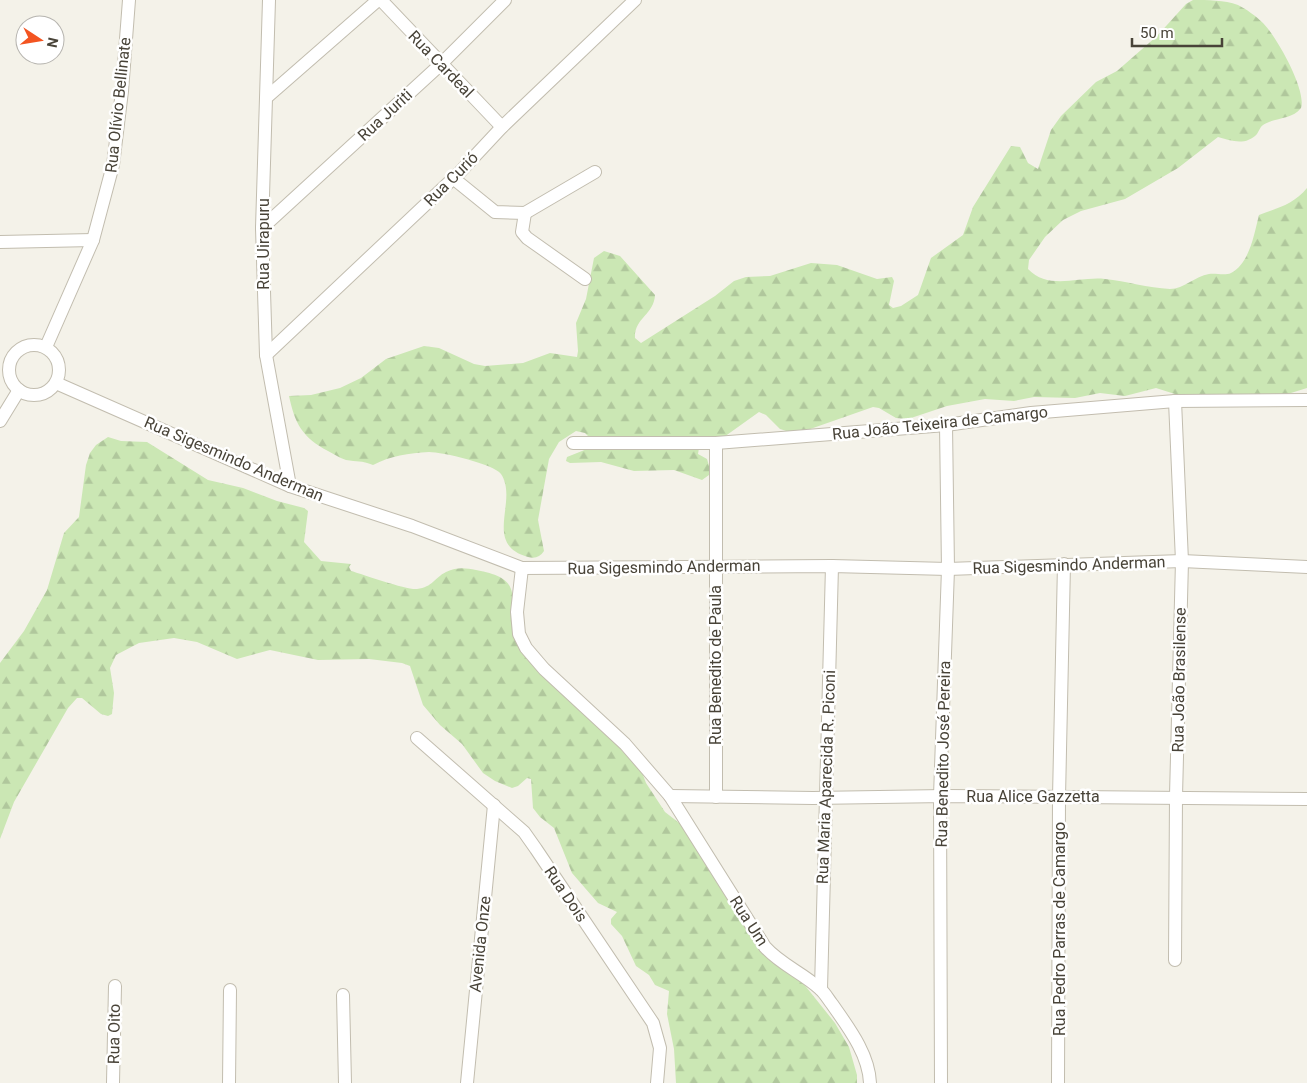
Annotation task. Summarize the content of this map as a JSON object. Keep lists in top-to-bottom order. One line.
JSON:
{"streets":{"street":["Rua Cardeal","Rua Olívio Bellinate","Rua Juriti","Rua Curió","Rua Uirapuru","Rua João Teixeira de Camargo","Rua Sigesmindo Anderman","Rua Benedito de Paula","Rua João Brasilense","Rua Benedito José Pereira","Rua Maria Aparecida R. Piconi","Rua Alice Gazzetta","Rua Dois","Rua Um","Rua Pedro Parras de Camargo","Avenida Onze","Rua Oito"]},"crossings":[["Rua Cardeal","Rua Juriti"],["Rua Cardeal","Rua Curió"],["Rua Olívio Bellinate","Rua Sigesmindo Anderman"],["Rua Juriti","Rua Uirapuru"],["Rua Curió","Rua Uirapuru"],["Rua Uirapuru","Rua Sigesmindo Anderman"],["Rua João Teixeira de Camargo","Rua Benedito de Paula"],["Rua João Teixeira de Camargo","Rua João Brasilense"],["Rua João Teixeira de Camargo","Rua Benedito José Pereira"],["Rua Sigesmindo Anderman","Rua Benedito de Paula"],["Rua Sigesmindo Anderman","Rua João Brasilense"],["Rua Sigesmindo Anderman","Rua Benedito José Pereira"],["Rua Sigesmindo Anderman","Rua Maria Aparecida R. Piconi"],["Rua Sigesmindo Anderman","Rua Um"],["Rua Sigesmindo Anderman","Rua Pedro Parras de Camargo"],["Rua Benedito de Paula","Rua Alice Gazzetta"],["Rua João Brasilense","Rua Alice Gazzetta"],["Rua Benedito José Pereira","Rua Alice Gazzetta"],["Rua Maria Aparecida R. Piconi","Rua Alice Gazzetta"],["Rua Maria Aparecida R. Piconi","Rua Um"],["Rua Alice Gazzetta","Rua Um"],["Rua Alice Gazzetta","Rua Pedro Parras de Camargo"],["Rua Dois","Avenida Onze"]],"scale_bar":"50 m","north":"right"}
